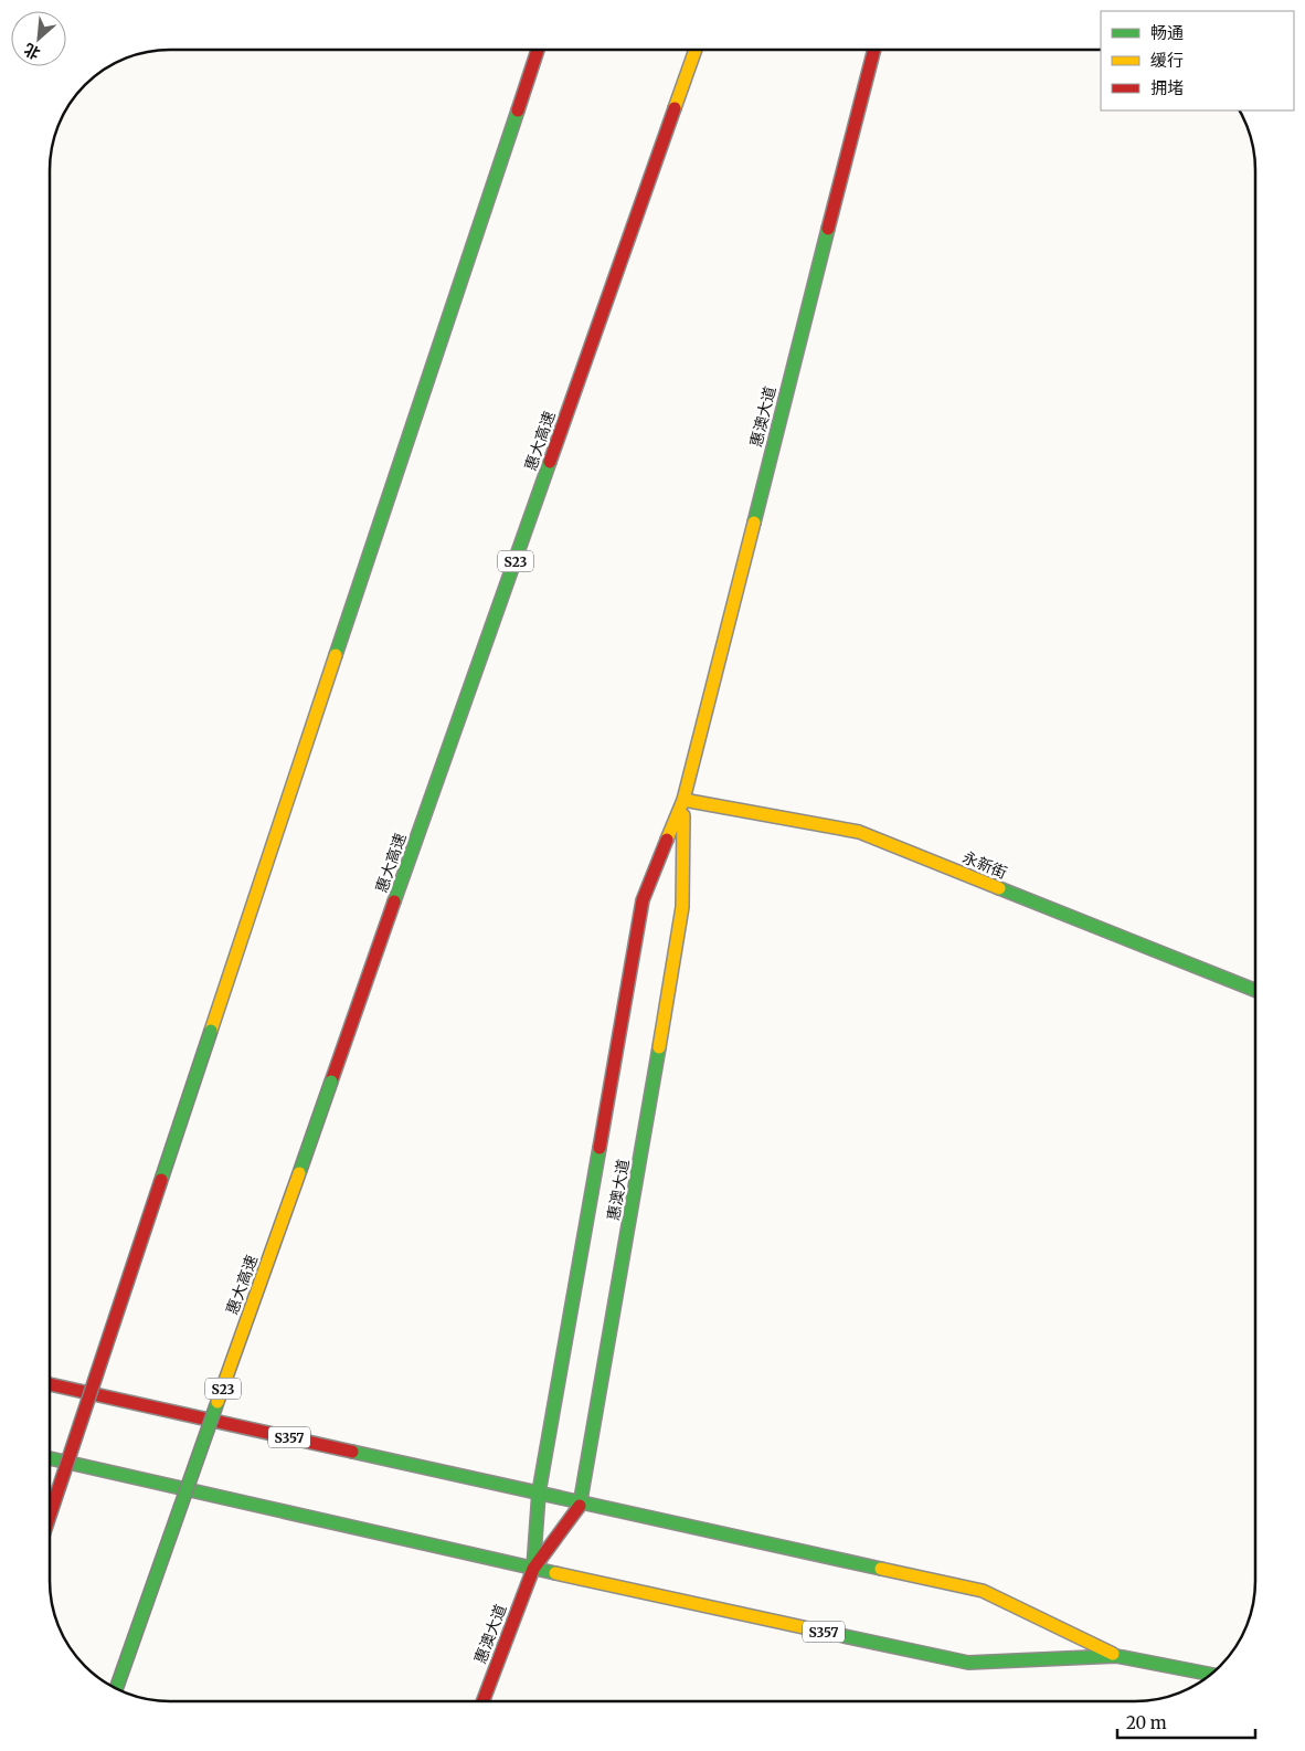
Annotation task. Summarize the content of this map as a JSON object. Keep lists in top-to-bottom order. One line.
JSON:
{"streets":{"main road":["惠澳大道","惠大高速","S23","永新街","S357"]},"crossings":[["惠澳大道","永新街"],["惠澳大道","S357"]],"legend":["畅通","缓行","拥堵"],"scale_bar":"20 m","north":"bottom left"}
